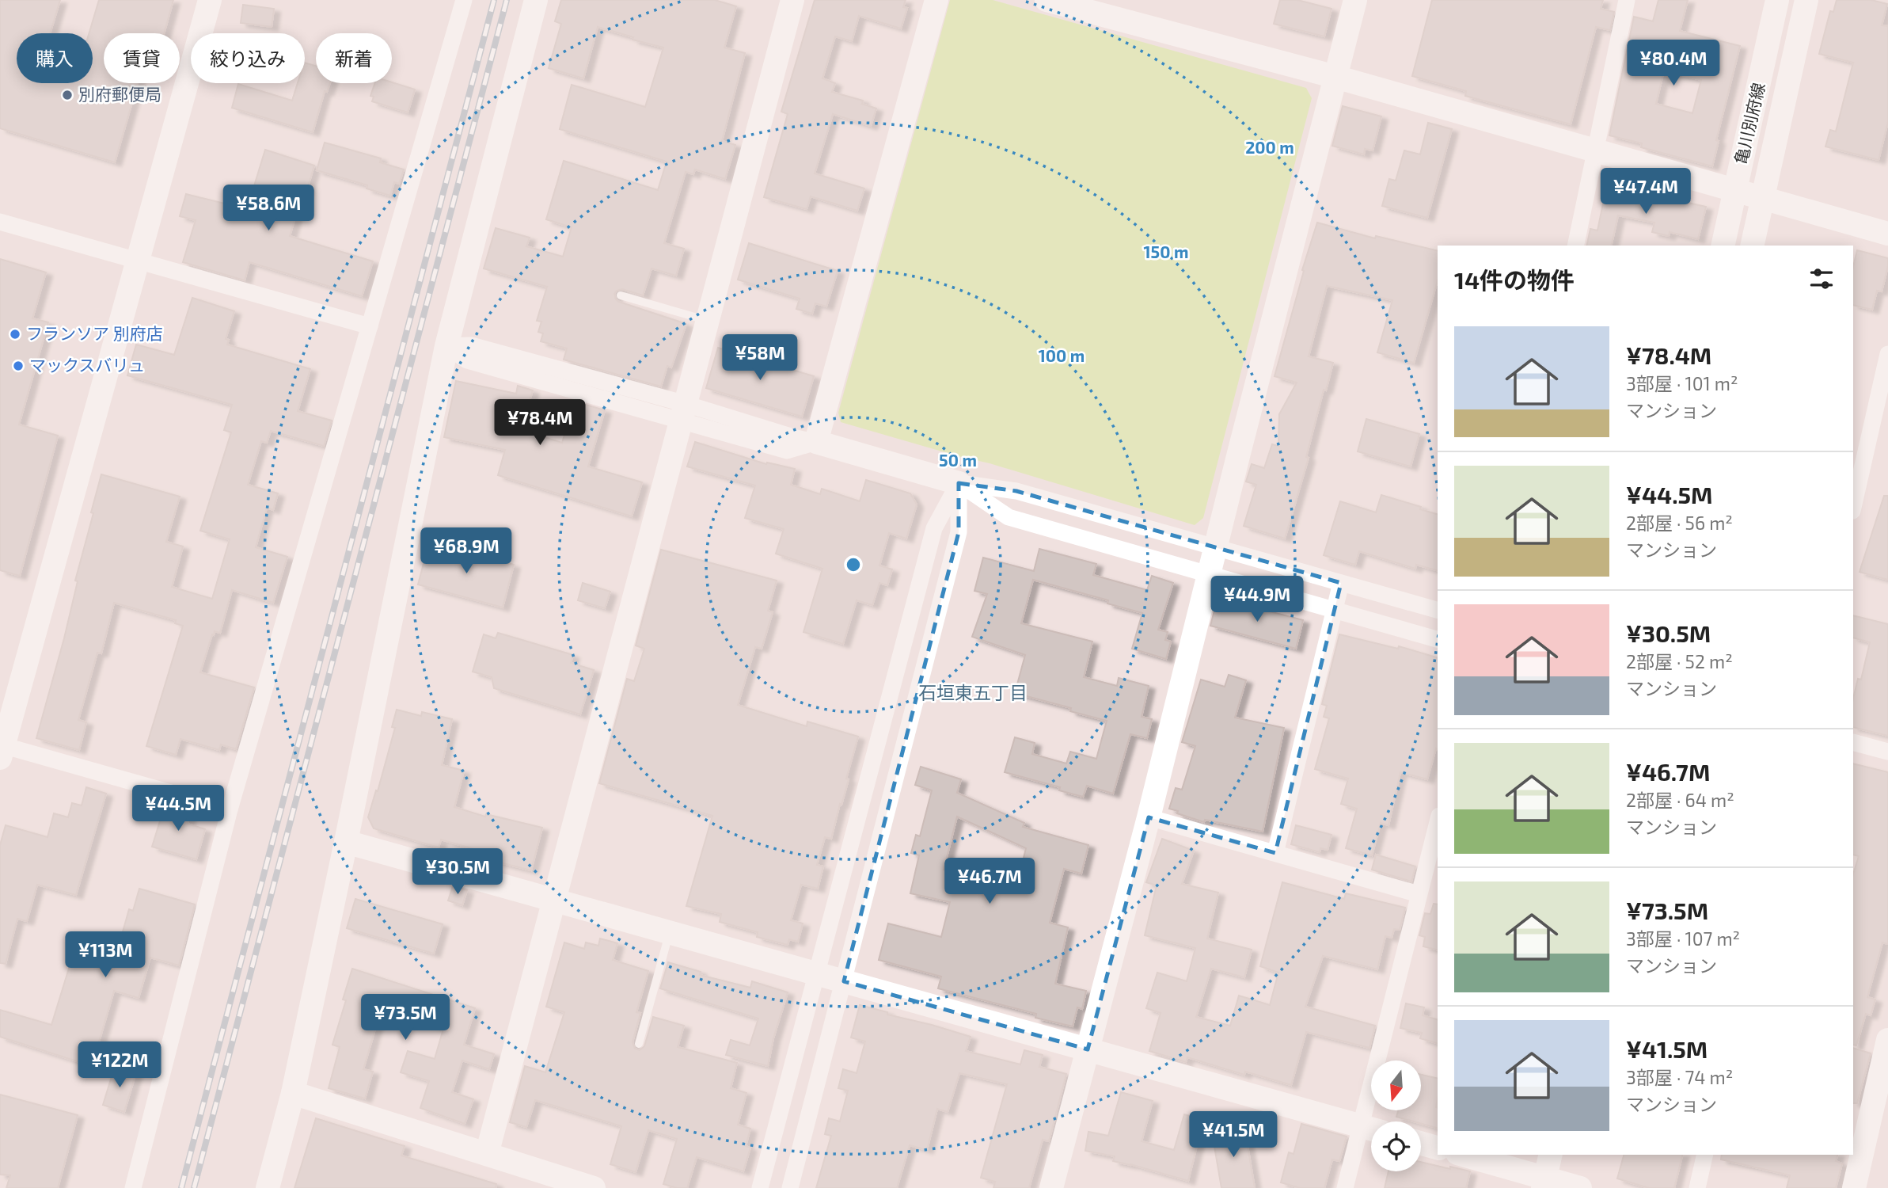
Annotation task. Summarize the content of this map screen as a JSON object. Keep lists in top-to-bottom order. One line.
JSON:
{"streets":{"street":["亀川別府線"]},"districts":["石垣東五丁目"],"places":["別府郵便局","フランソア 別府店","マックスバリュ"],"north":"bottom","page":{"chip":["購入","賃貸","絞り込み","新着"],"price":["¥80.4M","¥47.4M","¥58.6M","¥58M","¥78.4M","¥68.9M","¥44.9M","¥44.5M","¥30.5M","¥46.7M","¥113M","¥73.5M","¥122M","¥41.5M"],"heading":"14件の物件","list":[{"name":"¥78.4M","note":"3部屋 · 101 m² · マンション"},{"name":"¥44.5M","note":"2部屋 · 56 m² · マンション"},{"name":"¥30.5M","note":"2部屋 · 52 m² · マンション"},{"name":"¥46.7M","note":"2部屋 · 64 m² · マンション"},{"name":"¥73.5M","note":"3部屋 · 107 m² · マンション"},{"name":"¥41.5M","note":"3部屋 · 74 m² · マンション"}]},"rings":["200 m","150 m","100 m","50 m"]}
